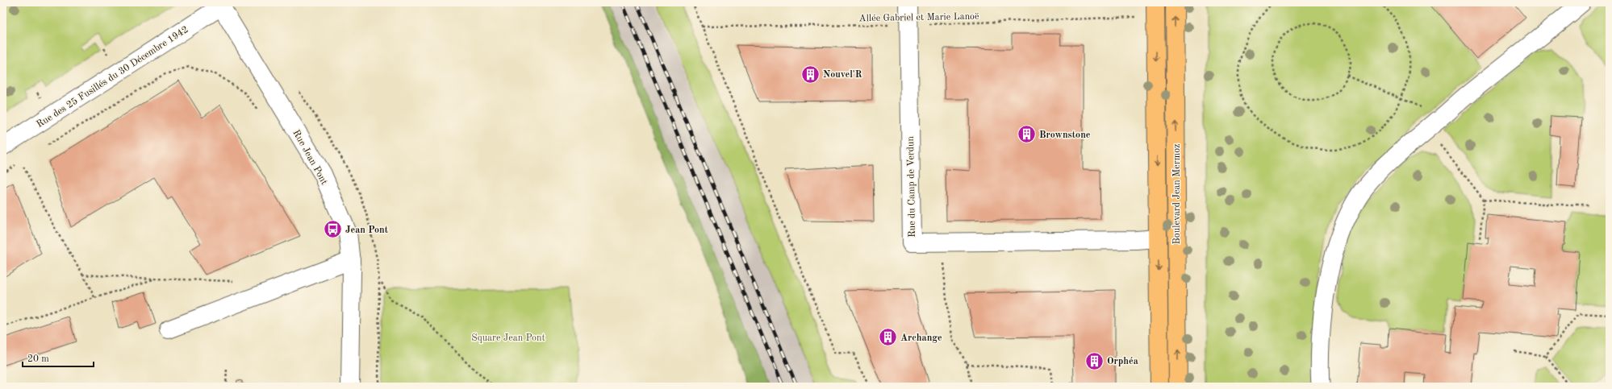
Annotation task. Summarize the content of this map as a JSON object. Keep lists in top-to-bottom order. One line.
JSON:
{"streets":{"main road":["Boulevard Jean Mermoz"],"street":["Rue des 25 Fusillés du 30 Décembre 1942","Rue Jean Pont","Rue du Camp de Verdun"],"path":["Allée Gabriel et Marie Lanoë"]},"crossings":[["Allée Gabriel et Marie Lanoë","Rue du Camp de Verdun"],["Rue des 25 Fusillés du 30 Décembre 1942","Rue Jean Pont"],["Rue du Camp de Verdun","Boulevard Jean Mermoz"]],"parks":["Square Jean Pont"],"places":{"building":["Nouvel'R","Brownstone","Archange","Orphéa"],"bus stop":["Jean Pont"]},"scale_bar":"20 m"}
